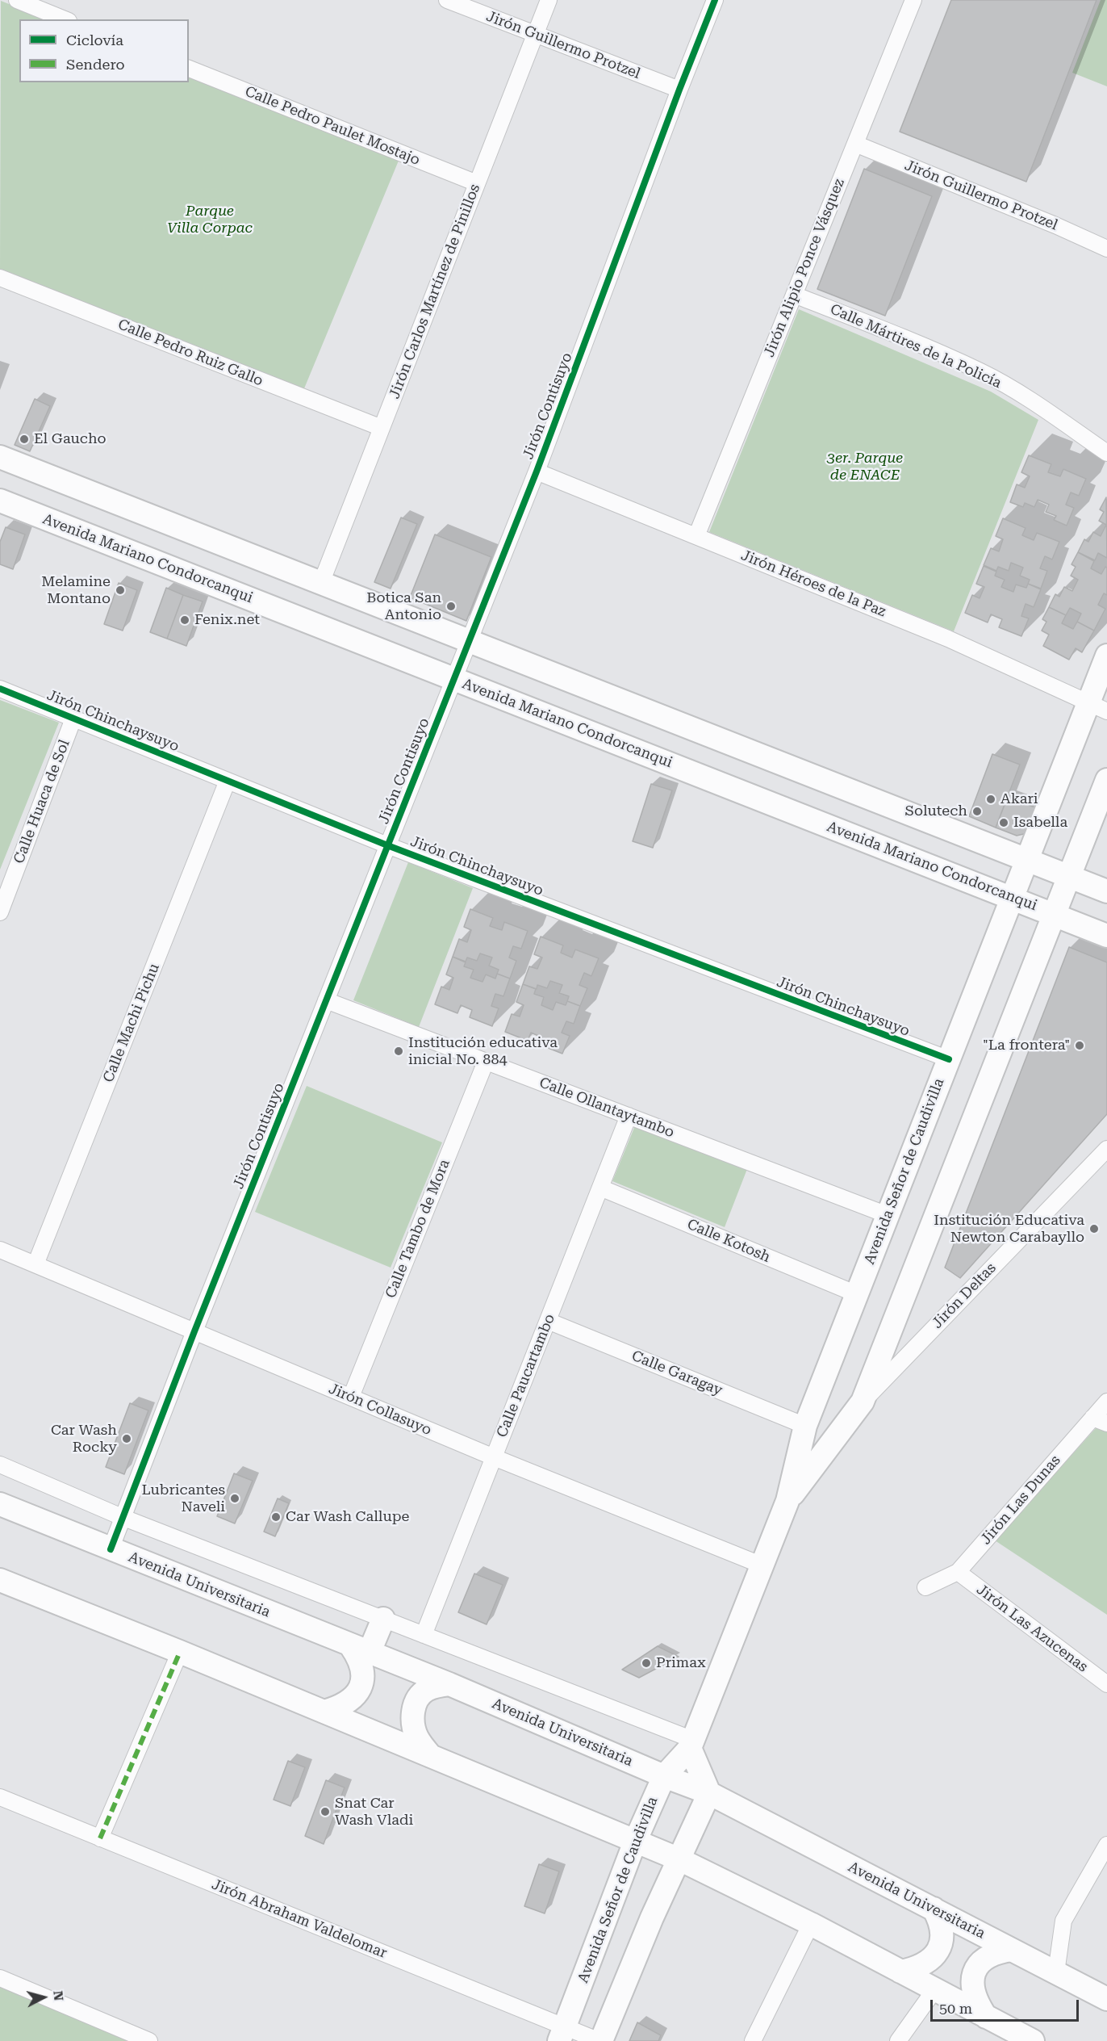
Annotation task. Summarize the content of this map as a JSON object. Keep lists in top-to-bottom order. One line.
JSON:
{"streets":{"main road":["Avenida Mariano Condorcanqui","Avenida Señor de Caudivilla","Avenida Universitaria"],"street":["Jirón Guillermo Protzel","Calle Pedro Paulet Mostajo","Jirón Alipio Ponce Vásquez","Jirón Carlos Martínez de Pinillos","Calle Mártires de la Policía","Calle Pedro Ruiz Gallo","Jirón Contisuyo","Jirón Héroes de la Paz","Jirón Chinchaysuyo","Calle Huaca de Sol","Calle Machi Pichu","Calle Ollantaytambo","Calle Tambo de Mora","Calle Kotosh","Jirón Deltas","Calle Garagay","Calle Paucartambo","Jirón Collasuyo","Jirón Las Dunas","Jirón Las Azucenas","Jirón Abraham Valdelomar"]},"crossings":[["Jirón Guillermo Protzel","Jirón Alipio Ponce Vásquez"],["Jirón Guillermo Protzel","Jirón Carlos Martínez de Pinillos"],["Jirón Guillermo Protzel","Jirón Contisuyo"],["Calle Pedro Paulet Mostajo","Jirón Carlos Martínez de Pinillos"],["Jirón Alipio Ponce Vásquez","Calle Mártires de la Policía"],["Jirón Alipio Ponce Vásquez","Jirón Héroes de la Paz"],["Jirón Carlos Martínez de Pinillos","Calle Pedro Ruiz Gallo"],["Jirón Contisuyo","Avenida Mariano Condorcanqui"],["Jirón Contisuyo","Jirón Héroes de la Paz"],["Jirón Contisuyo","Jirón Chinchaysuyo"],["Jirón Contisuyo","Calle Ollantaytambo"],["Jirón Contisuyo","Jirón Collasuyo"],["Jirón Contisuyo","Avenida Universitaria"],["Avenida Mariano Condorcanqui","Avenida Señor de Caudivilla"],["Jirón Héroes de la Paz","Avenida Señor de Caudivilla"],["Jirón Chinchaysuyo","Calle Huaca de Sol"],["Jirón Chinchaysuyo","Calle Machi Pichu"],["Jirón Chinchaysuyo","Avenida Señor de Caudivilla"],["Calle Machi Pichu","Jirón Collasuyo"],["Calle Ollantaytambo","Avenida Señor de Caudivilla"],["Calle Ollantaytambo","Calle Tambo de Mora"],["Calle Ollantaytambo","Calle Paucartambo"],["Avenida Señor de Caudivilla","Calle Kotosh"],["Avenida Señor de Caudivilla","Jirón Deltas"],["Avenida Señor de Caudivilla","Calle Garagay"],["Avenida Señor de Caudivilla","Jirón Collasuyo"],["Avenida Señor de Caudivilla","Avenida Universitaria"],["Avenida Señor de Caudivilla","Jirón Abraham Valdelomar"],["Calle Tambo de Mora","Jirón Collasuyo"],["Calle Kotosh","Calle Paucartambo"],["Calle Garagay","Calle Paucartambo"],["Calle Paucartambo","Jirón Collasuyo"],["Jirón Las Dunas","Jirón Las Azucenas"]],"parks":["Parque Villa Corpac","3er. Parque de ENACE"],"places":["El Gaucho","Melamine Montano","Botica San Antonio","Fenix.net","Akari","Solutech","Isabella","\"La frontera\"","Institución educativa inicial No. 884","Institución Educativa Newton Carabayllo","Car Wash Rocky","Lubricantes Naveli","Car Wash Callupe","Primax","Snat Car Wash Vladi"],"legend":["Ciclovía","Sendero"],"scale_bar":"50 m","north":"right"}
